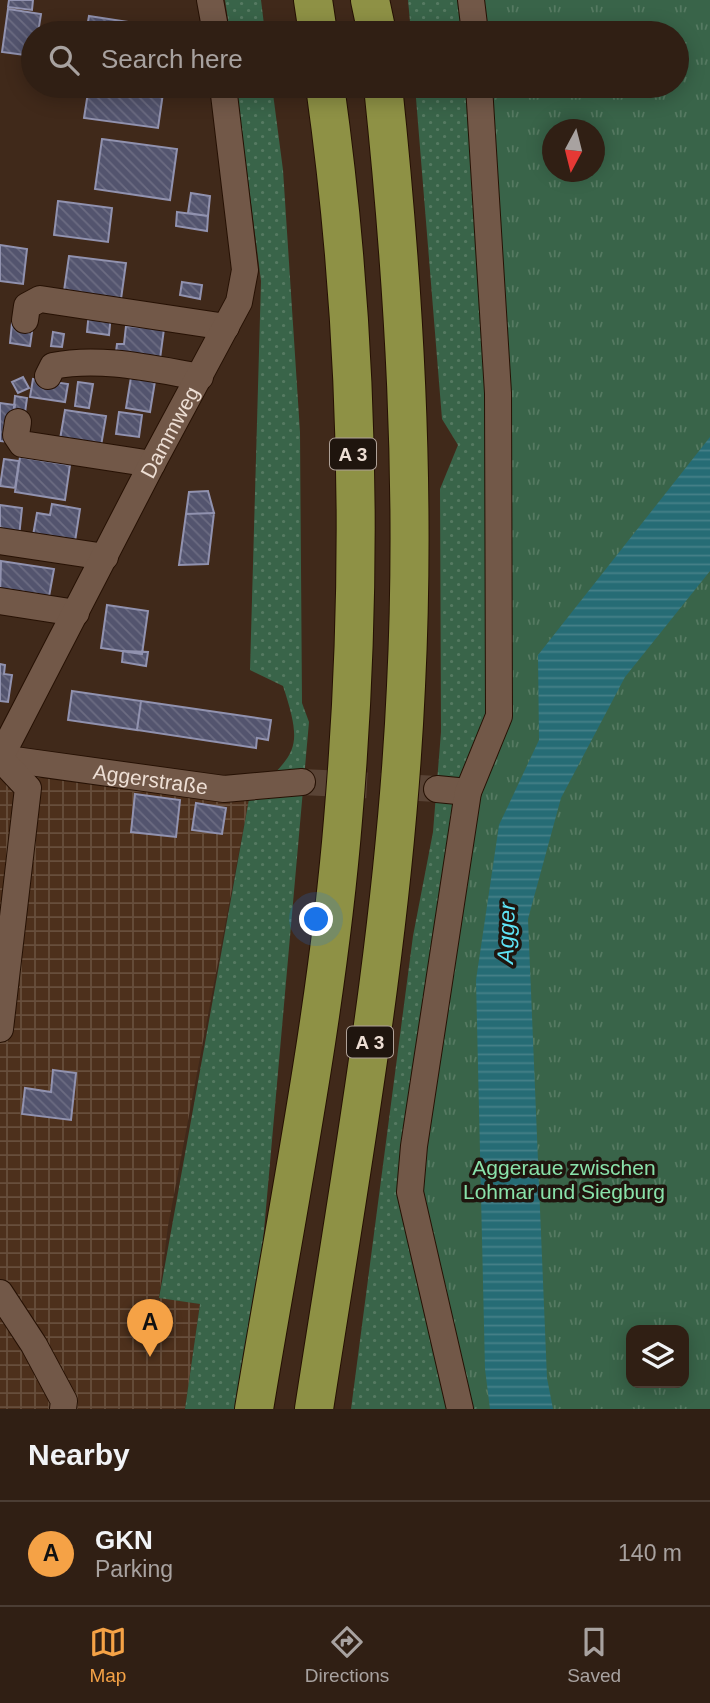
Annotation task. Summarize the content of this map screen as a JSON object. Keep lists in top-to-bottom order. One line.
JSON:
{"streets":{"highway":["A 3"],"street":["Dammweg","Aggerstraße"]},"crossings":[["Dammweg","Aggerstraße"]],"water":["Agger"],"parks":["Aggeraue zwischen Lohmar und Siegburg"],"north":"bottom","page":{"search":"Search here","pins":"A","heading":"Nearby","list":[{"mark":"A","name":"GKN","note":"Parking","value":"140 m"}],"nav":["Map","Directions","Saved"]}}
